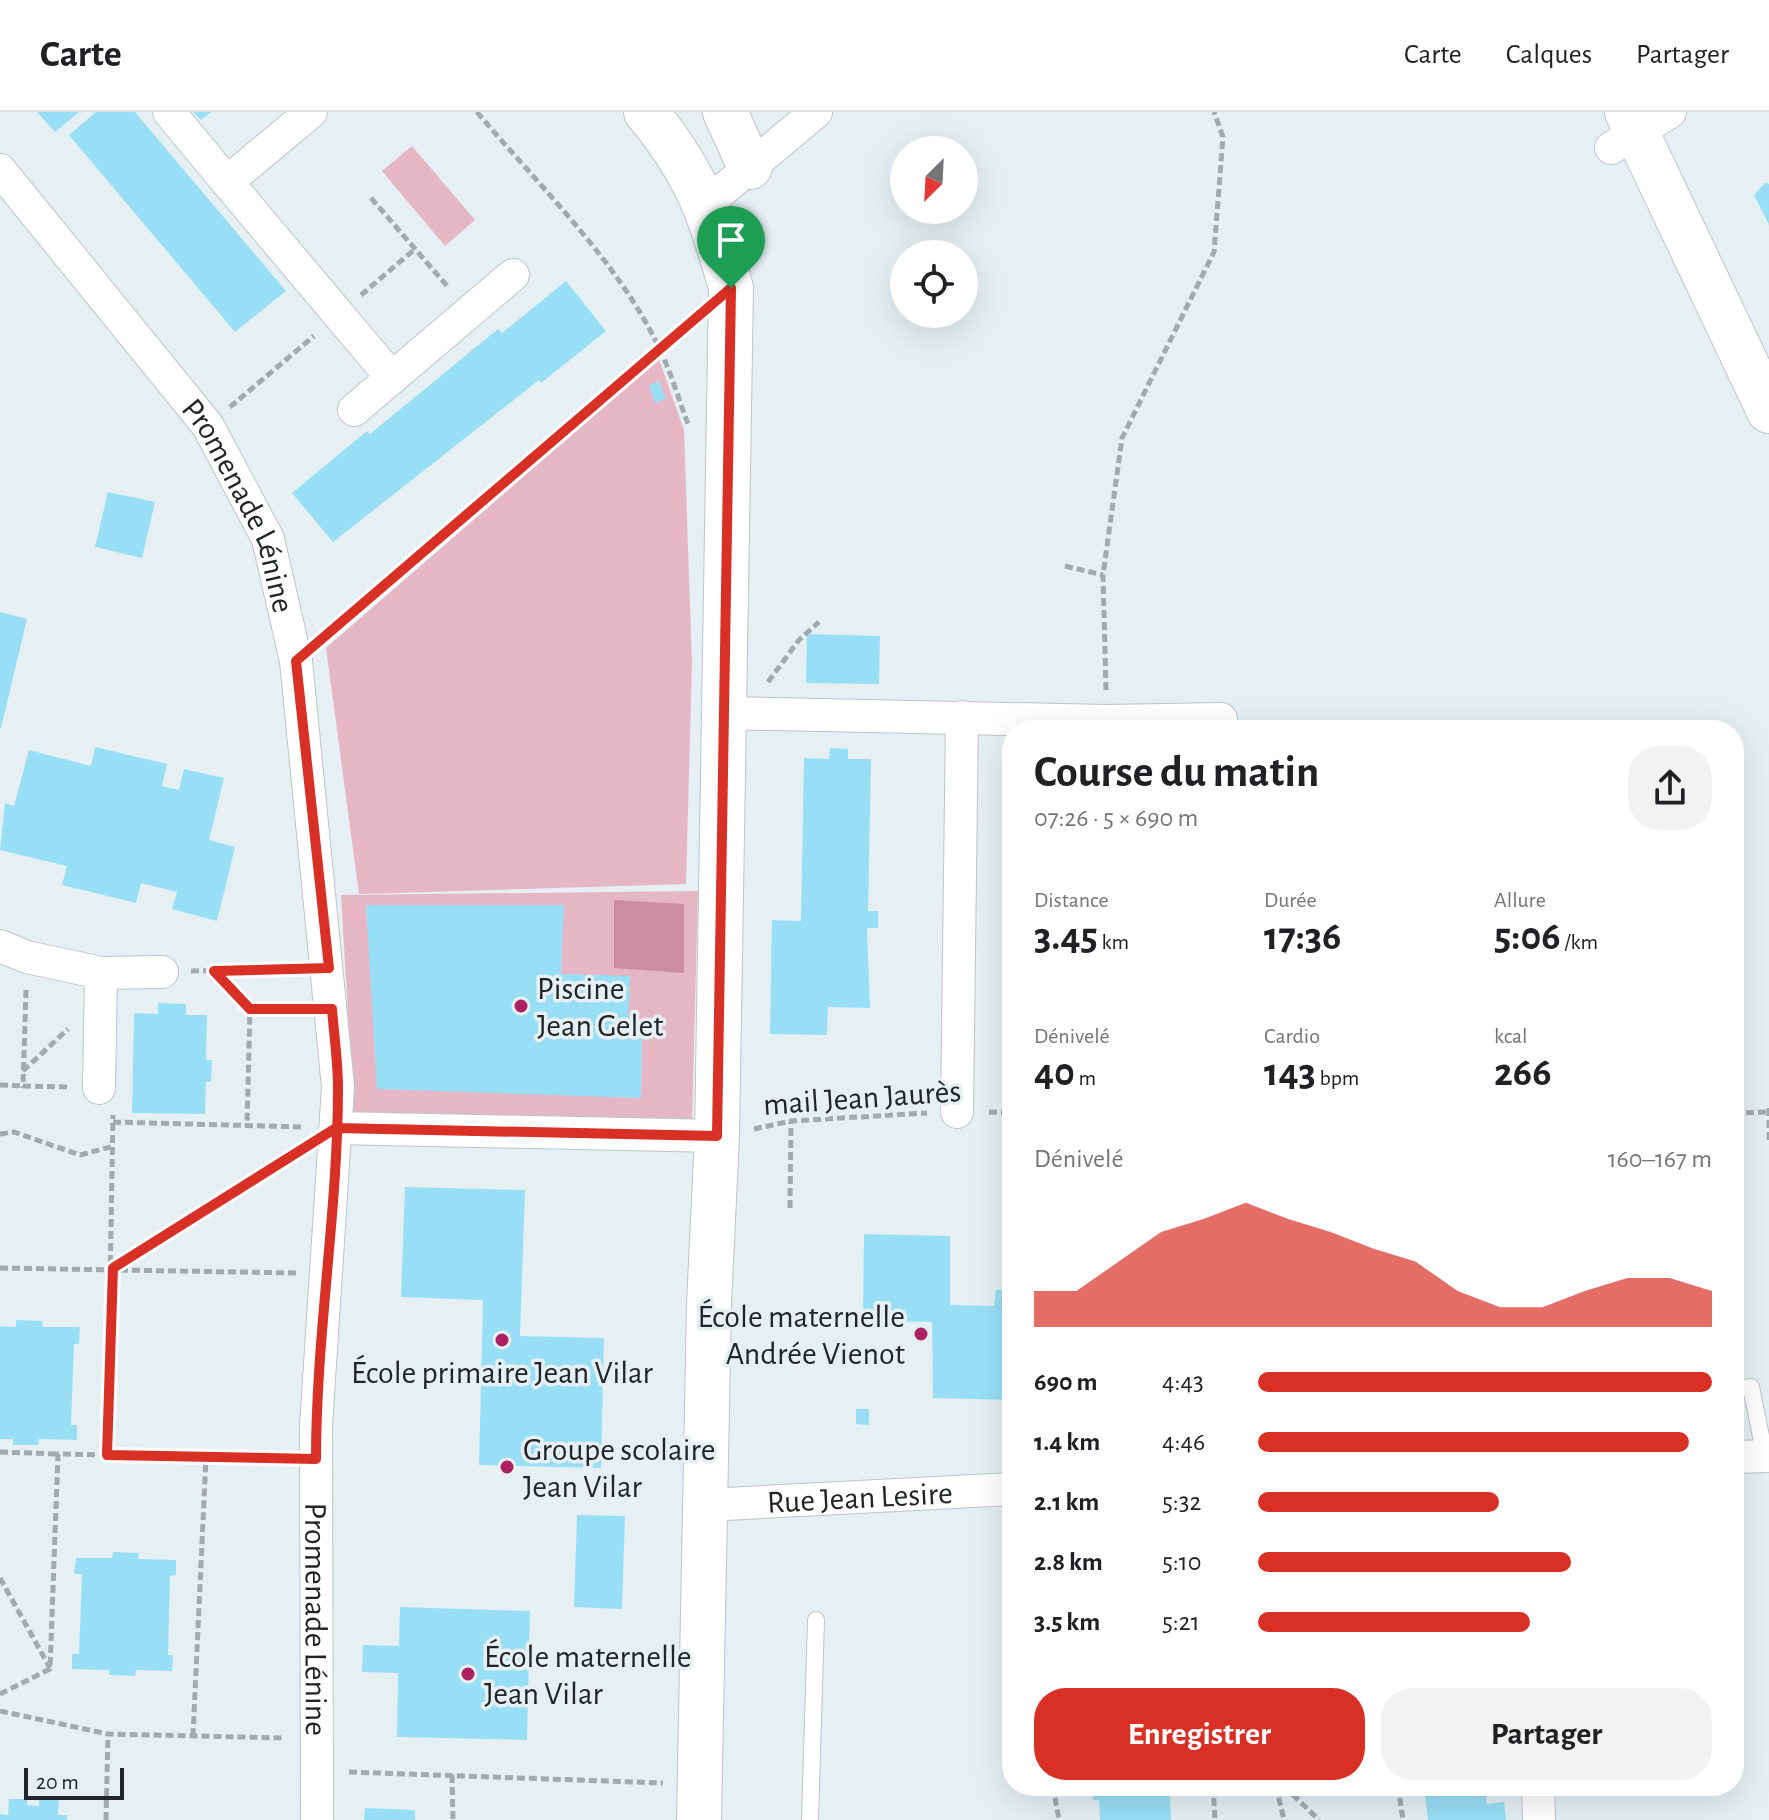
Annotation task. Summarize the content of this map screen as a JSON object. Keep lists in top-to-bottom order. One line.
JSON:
{"streets":{"street":["Promenade Lénine","Rue Jean Lesire"],"path":["mail Jean Jaurès"]},"places":["Piscine Jean Gelet","École maternelle Andrée Vienot","École primaire Jean Vilar","Groupe scolaire Jean Vilar","École maternelle Jean Vilar"],"scale_bar":"20 m","north":"bottom left","page":{"header":"Carte","nav":["Carte","Calques","Partager"],"heading":["Course du matin","07:26 · 5 × 690 m"],"stats":[["Distance","3.45 km"],["Durée","17:36"],["Allure","5:06 /km"],["Dénivelé","40 m"],["Cardio","143 bpm"],["kcal","266"]],"chart":["Dénivelé","160–167 m"],"list":[{"name":"690 m","note":"4:43"},{"name":"1.4 km","note":"4:46"},{"name":"2.1 km","note":"5:32"},{"name":"2.8 km","note":"5:10"},{"name":"3.5 km","note":"5:21"}],"buttons":["Enregistrer","Partager"],"scale":"20 m"}}
